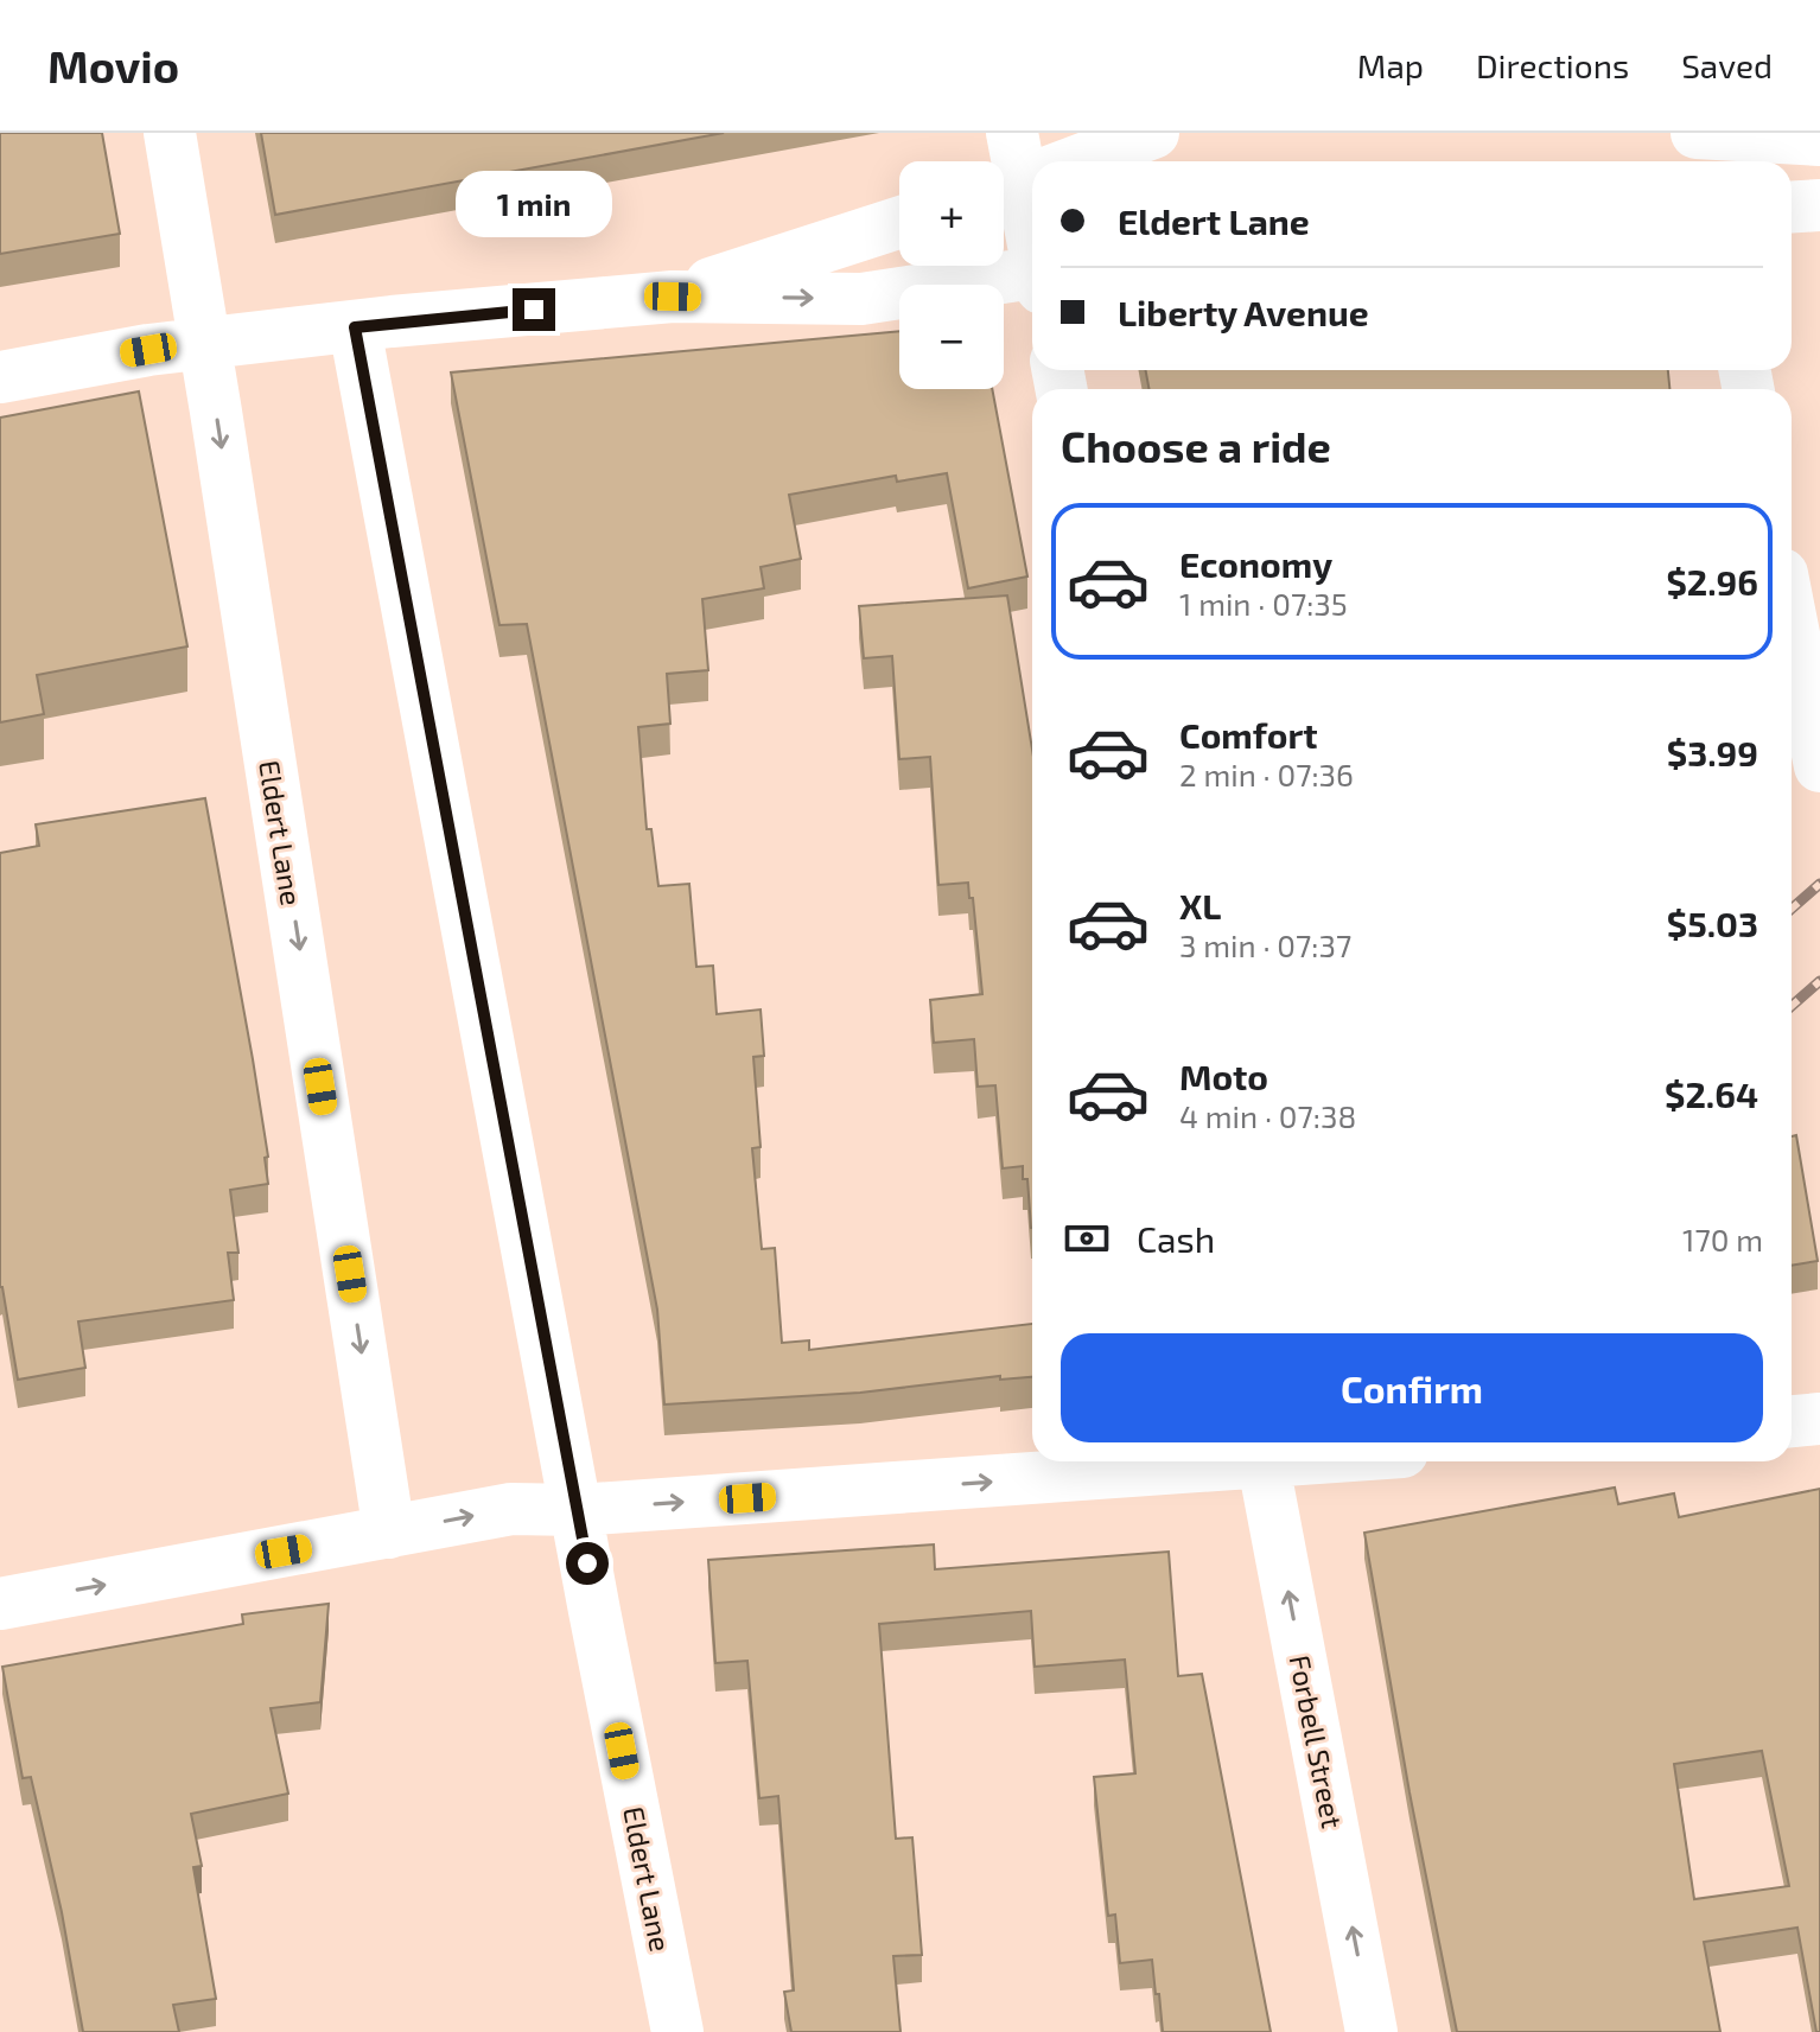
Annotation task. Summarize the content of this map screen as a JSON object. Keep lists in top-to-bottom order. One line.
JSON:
{"streets":{"street":["Eldert Lane","Forbell Street"]},"one_way":["Forbell Street"],"page":{"header":"Movio","nav":["Map","Directions","Saved"],"map_buttons":["+","−"],"banner":["Eldert Lane","Liberty Avenue"],"bubble":"1 min","heading":"Choose a ride","list":[{"name":"Economy","note":"1 min · 07:35","value":"$2.96"},{"name":"Comfort","note":"2 min · 07:36","value":"$3.99"},{"name":"XL","note":"3 min · 07:37","value":"$5.03"},{"name":"Moto","note":"4 min · 07:38","value":"$2.64"}],"pay":["Cash","170 m"],"buttons":"Confirm"}}
